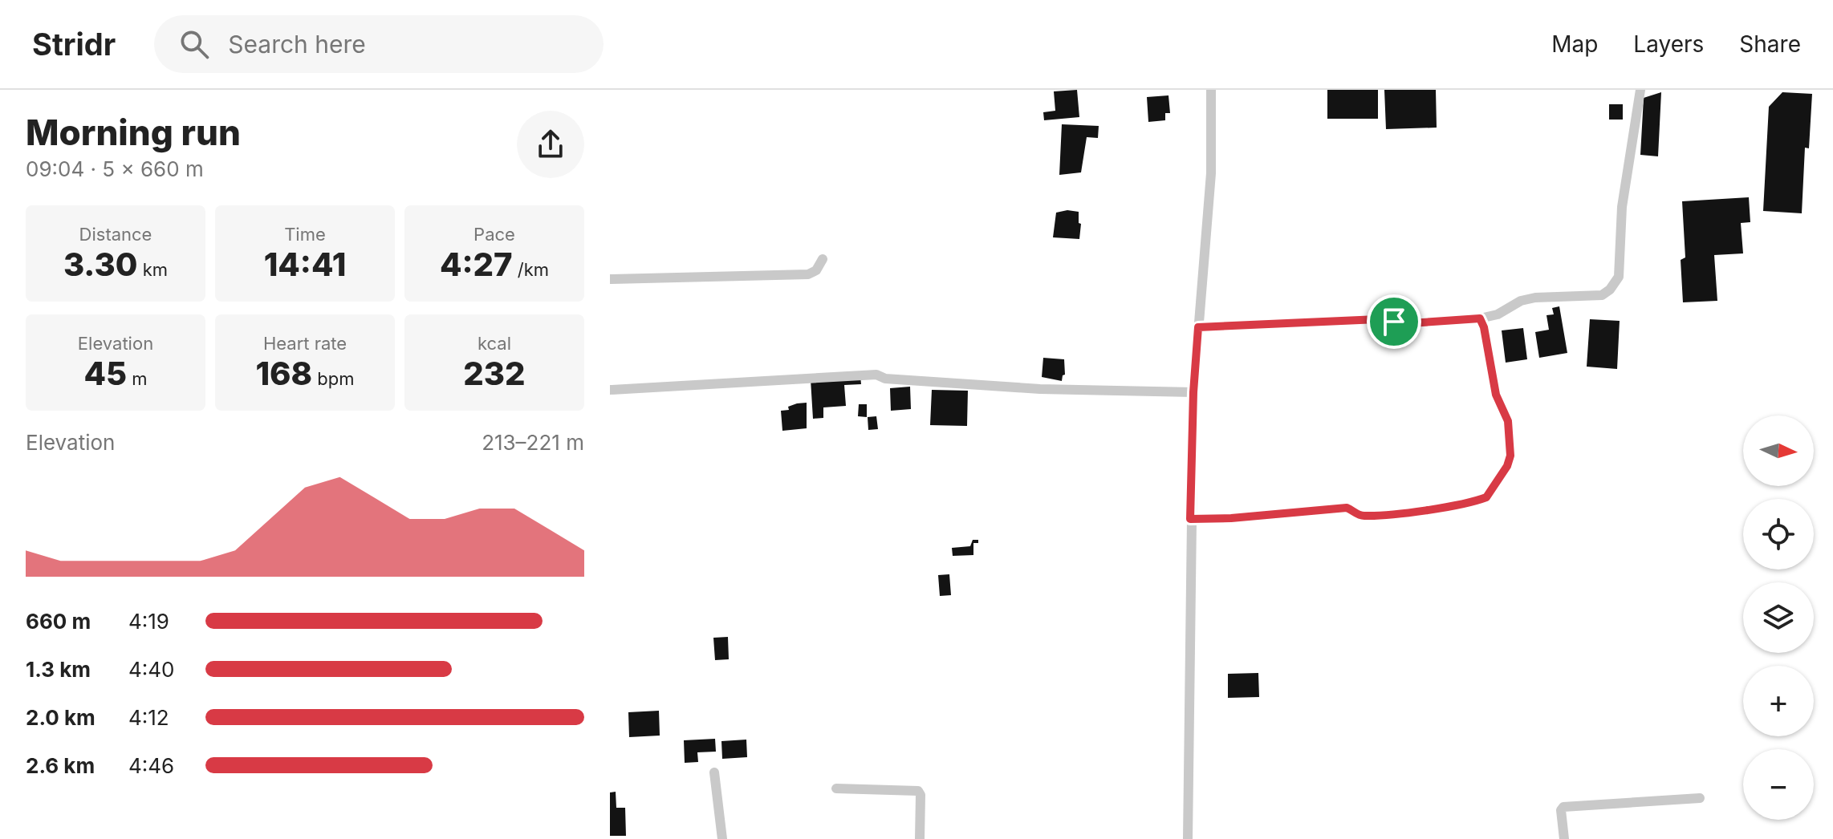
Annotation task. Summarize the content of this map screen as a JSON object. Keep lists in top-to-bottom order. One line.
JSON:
{"north":"right","page":{"header":"Stridr","search":"Search here","nav":["Map","Layers","Share"],"heading":["Morning run","09:04 · 5 × 660 m"],"stats":[["Distance","3.30 km"],["Time","14:41"],["Pace","4:27 /km"],["Elevation","45 m"],["Heart rate","168 bpm"],["kcal","232"]],"map_buttons":["+","−"],"chart":["Elevation","213–221 m"],"list":[{"name":"660 m","note":"4:19"},{"name":"1.3 km","note":"4:40"},{"name":"2.0 km","note":"4:12"},{"name":"2.6 km","note":"4:46"}]}}
